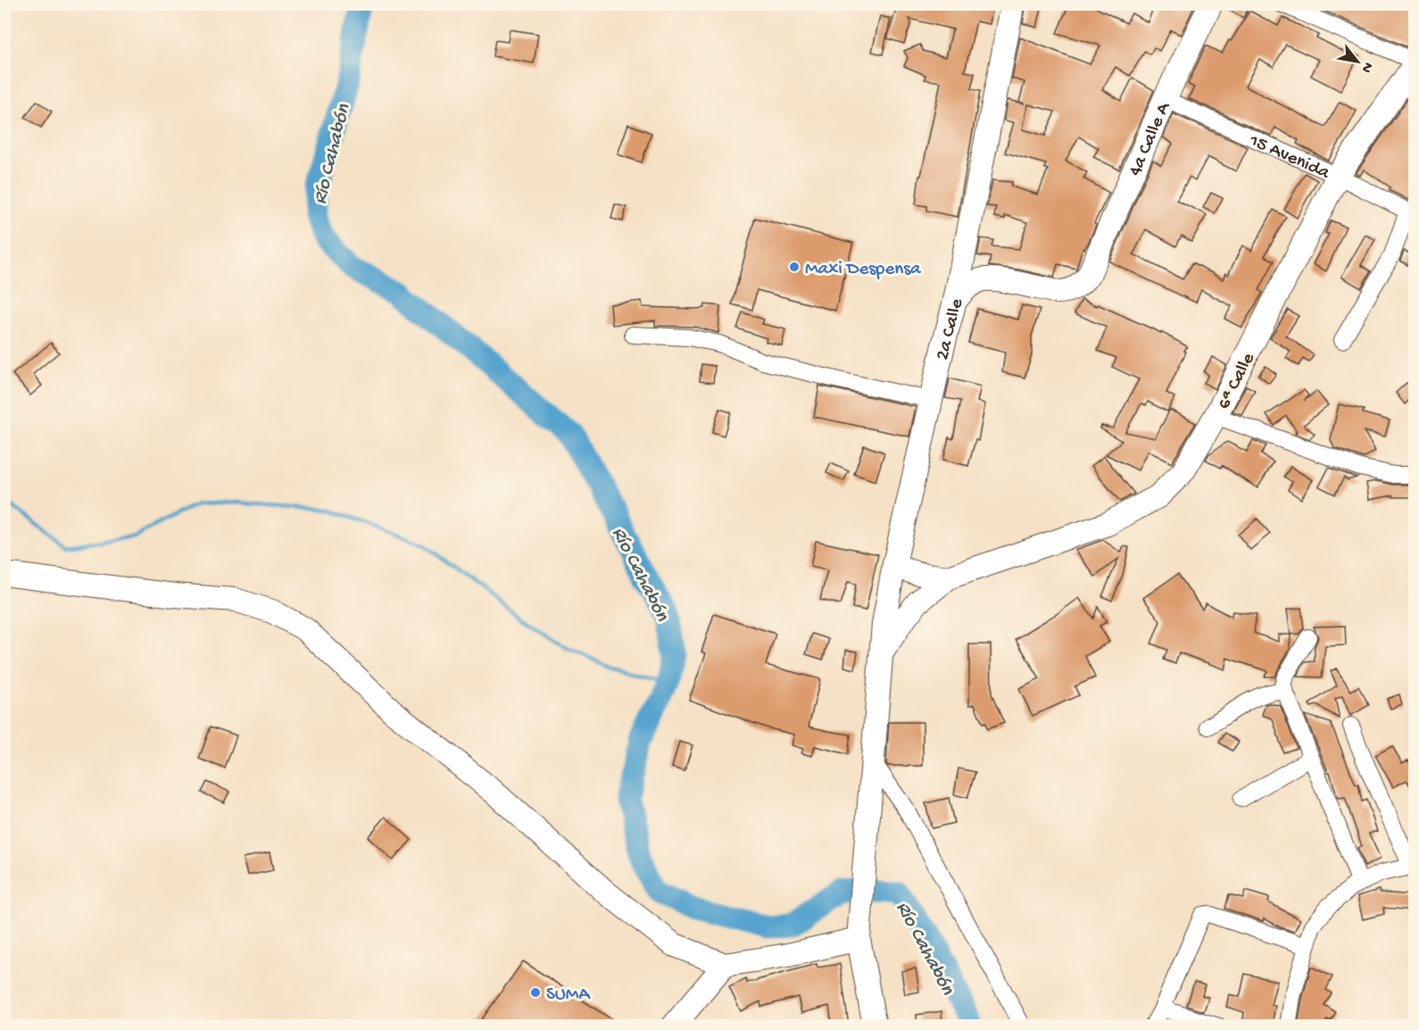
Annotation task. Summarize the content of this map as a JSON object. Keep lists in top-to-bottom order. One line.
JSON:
{"streets":{"main road":["4a Calle A","2a Calle","6ª Calle"],"street":["15 Avenida"]},"crossings":[["4a Calle A","15 Avenida"],["4a Calle A","2a Calle"],["15 Avenida","6ª Calle"],["2a Calle","6ª Calle"]],"water":["Río Cahabón"],"places":["Maxi Despensa","SUMA"],"north":"bottom right"}
